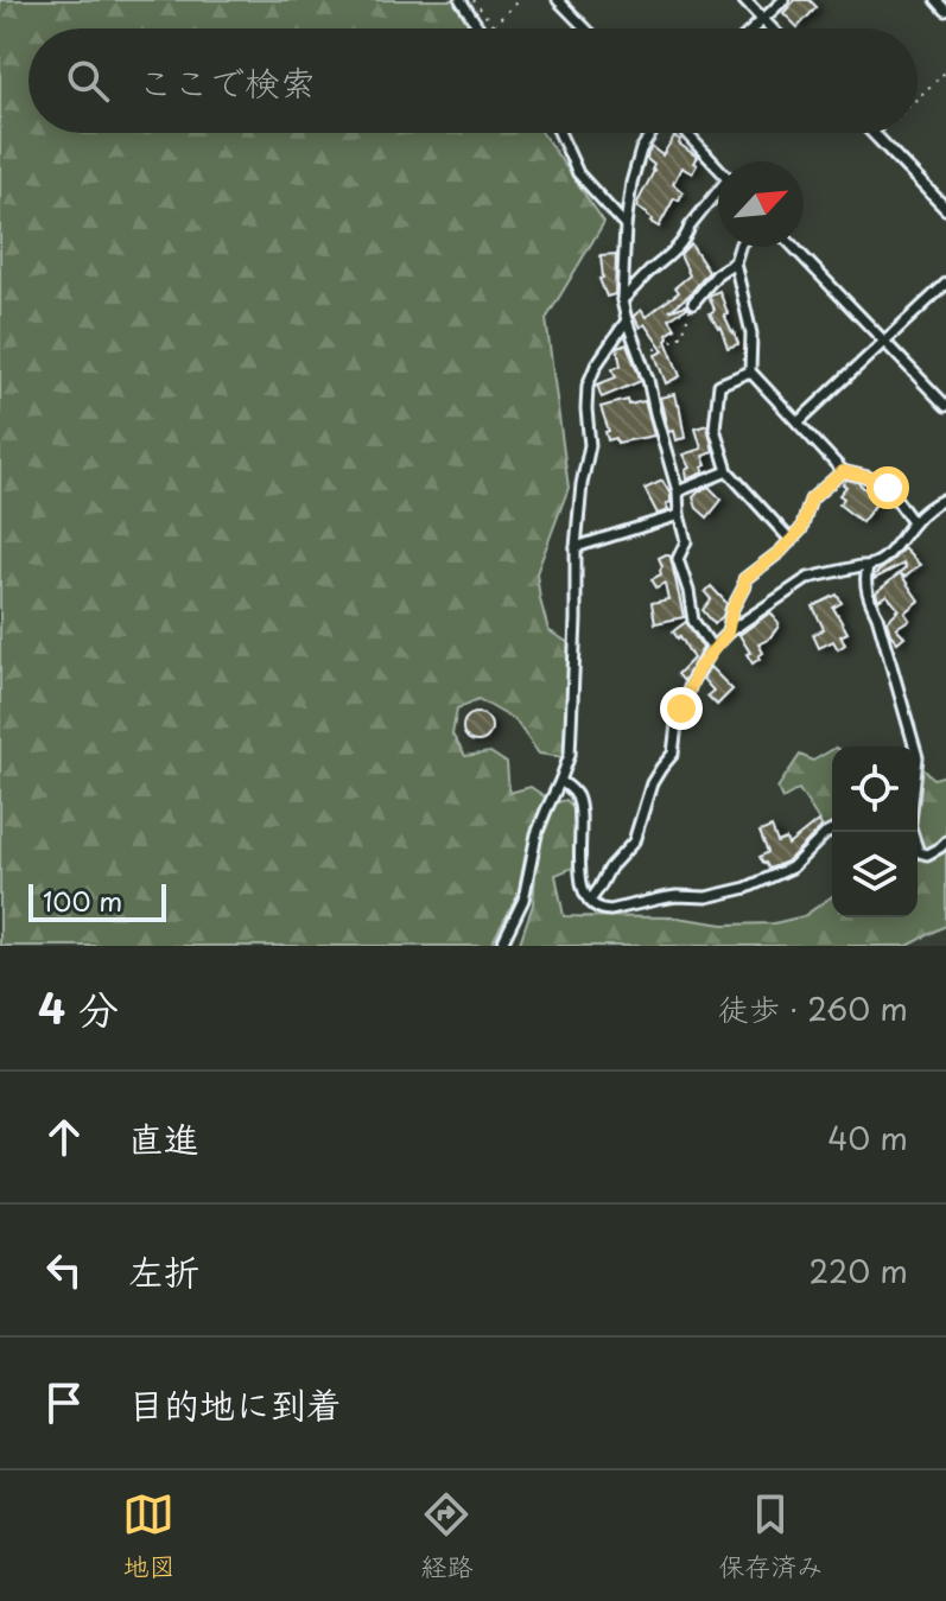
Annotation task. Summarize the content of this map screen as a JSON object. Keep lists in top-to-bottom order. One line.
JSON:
{"scale_bar":"100 m","north":"top right","page":{"search":"ここで検索","scale":"100 m","heading":["4 分","徒歩 · 260 m"],"list":[["直進","40 m"],["左折","220 m"],"目的地に到着"],"nav":["地図","経路","保存済み"]}}
